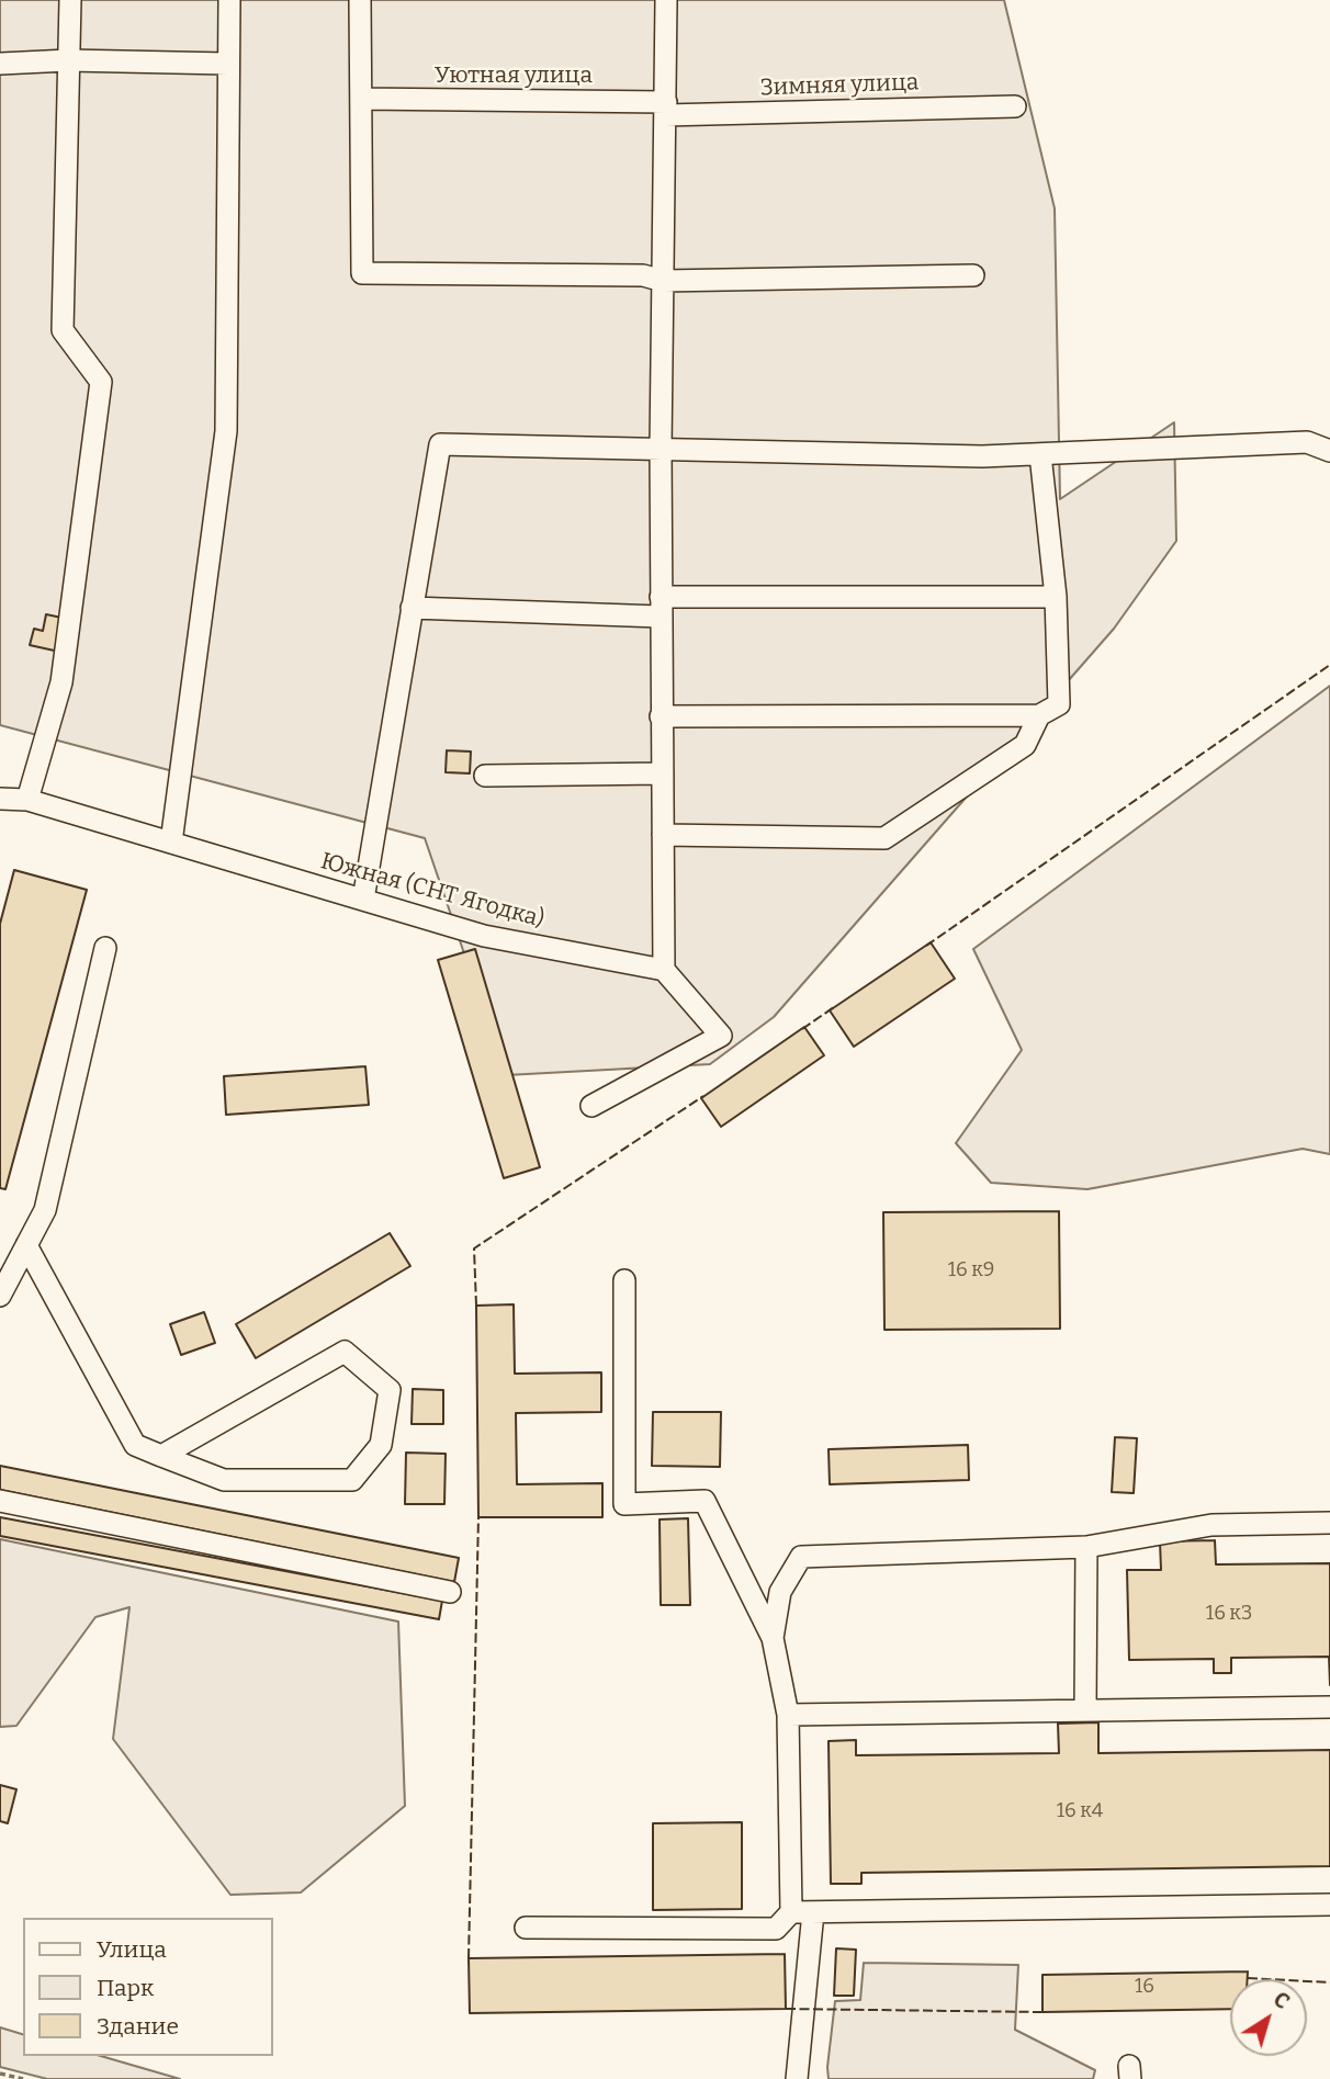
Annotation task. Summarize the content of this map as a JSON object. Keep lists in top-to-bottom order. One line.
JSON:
{"streets":{"street":["Уютная улица","Зимняя улица","Южная (СНТ Ягодка)"]},"crossings":[["Уютная улица","Зимняя улица"]],"house_numbers":["16 к9","16 к3","16 к4","16"],"legend":["Улица","Парк","Здание"],"north":"top right"}
